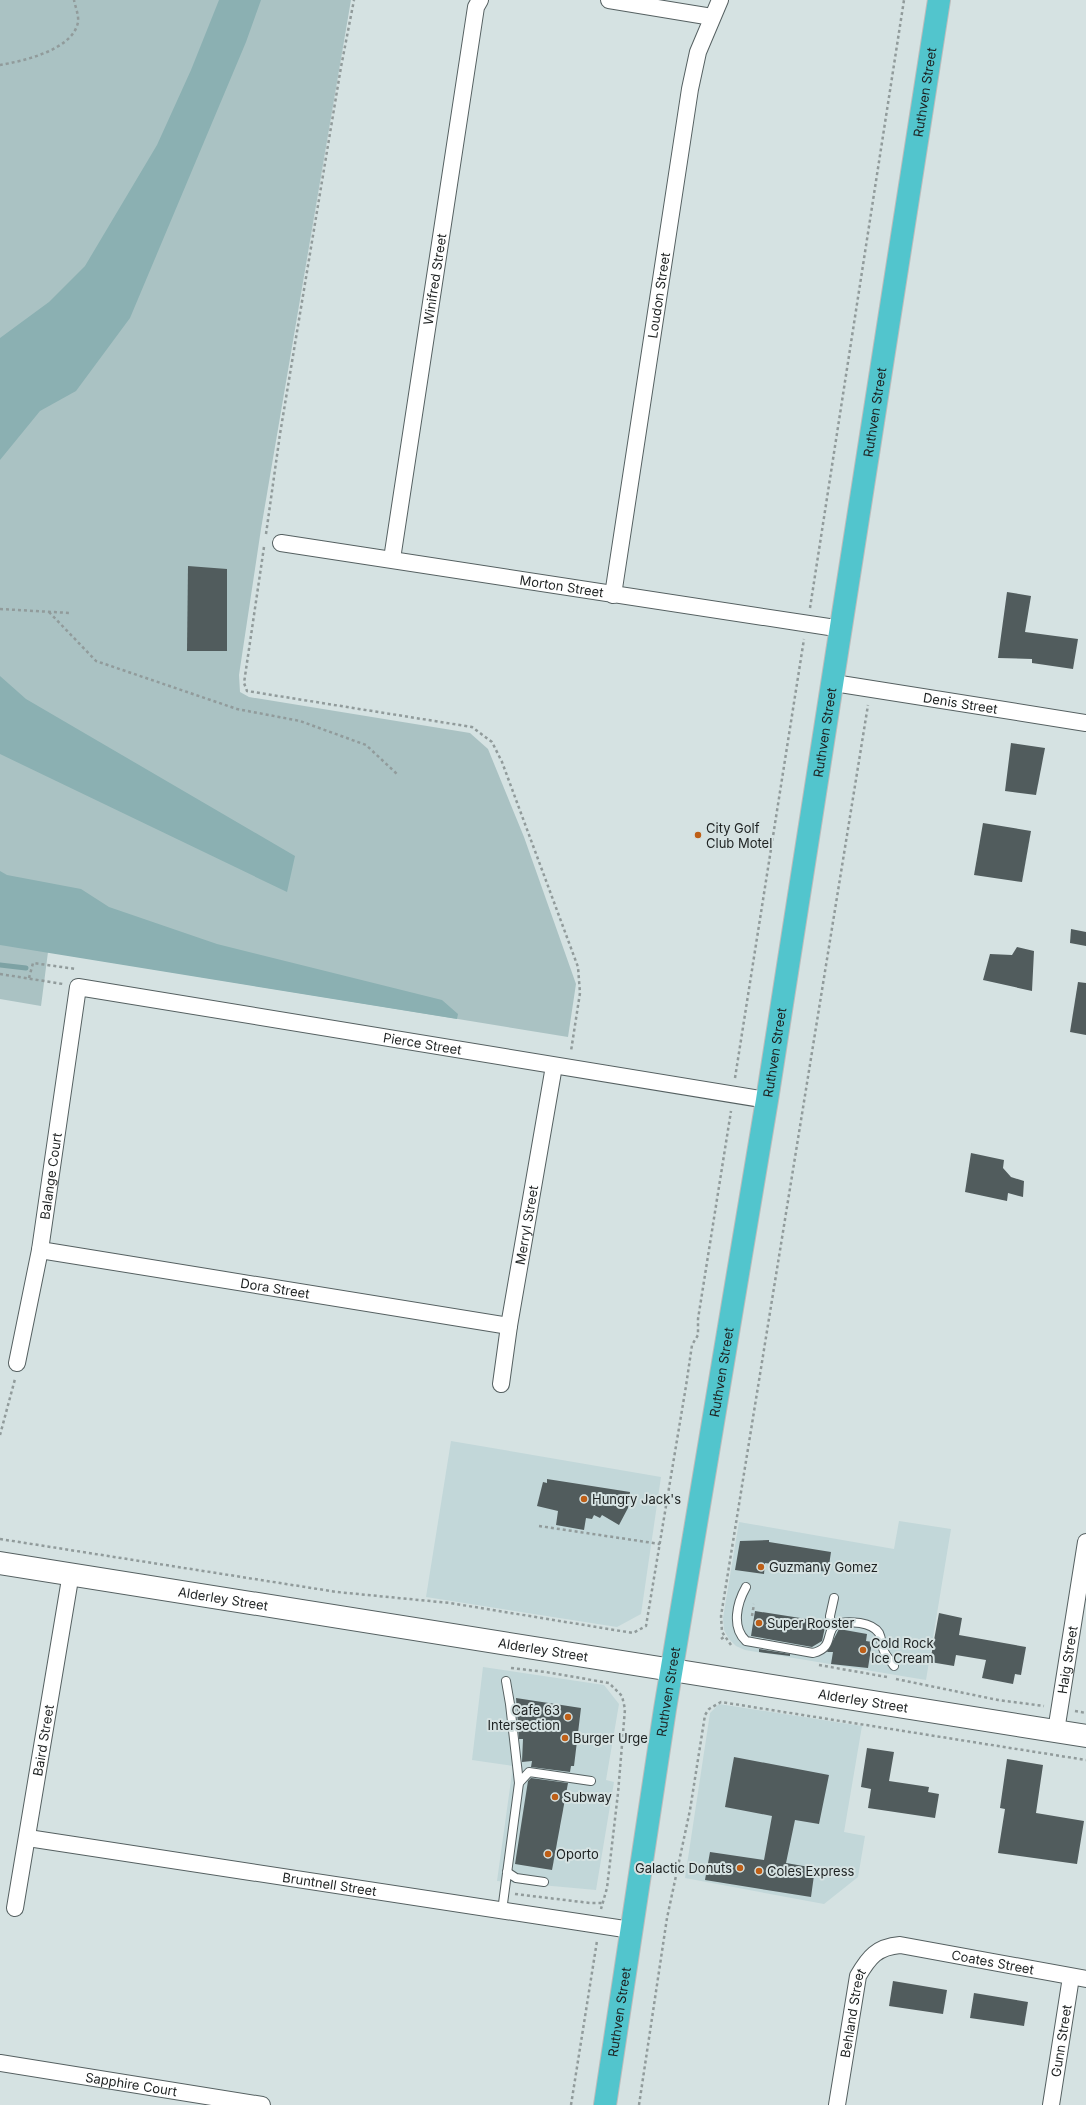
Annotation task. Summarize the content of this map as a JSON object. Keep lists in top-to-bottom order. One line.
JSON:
{"streets":{"highway":["Ruthven Street"],"street":["Winifred Street","Loudon Street","Morton Street","Denis Street","Pierce Street","Balange Court","Merryl Street","Dora Street","Alderley Street","Haig Street","Baird Street","Bruntnell Street","Coates Street","Behland Street","Gunn Street","Sapphire Court"]},"crossings":[["Ruthven Street","Morton Street"],["Ruthven Street","Denis Street"],["Ruthven Street","Pierce Street"],["Ruthven Street","Alderley Street"],["Ruthven Street","Bruntnell Street"],["Winifred Street","Morton Street"],["Loudon Street","Morton Street"],["Pierce Street","Balange Court"],["Pierce Street","Merryl Street"],["Balange Court","Dora Street"],["Merryl Street","Dora Street"],["Alderley Street","Haig Street"],["Alderley Street","Baird Street"],["Baird Street","Bruntnell Street"],["Coates Street","Behland Street"],["Coates Street","Gunn Street"]],"places":["City Golf Club Motel","Hungry Jack's","Guzman y Gomez","Super Rooster","Cold Rock Ice Cream","Cafe 63 Intersection","Burger Urge","Subway","Oporto","Galactic Donuts","Coles Express"]}
